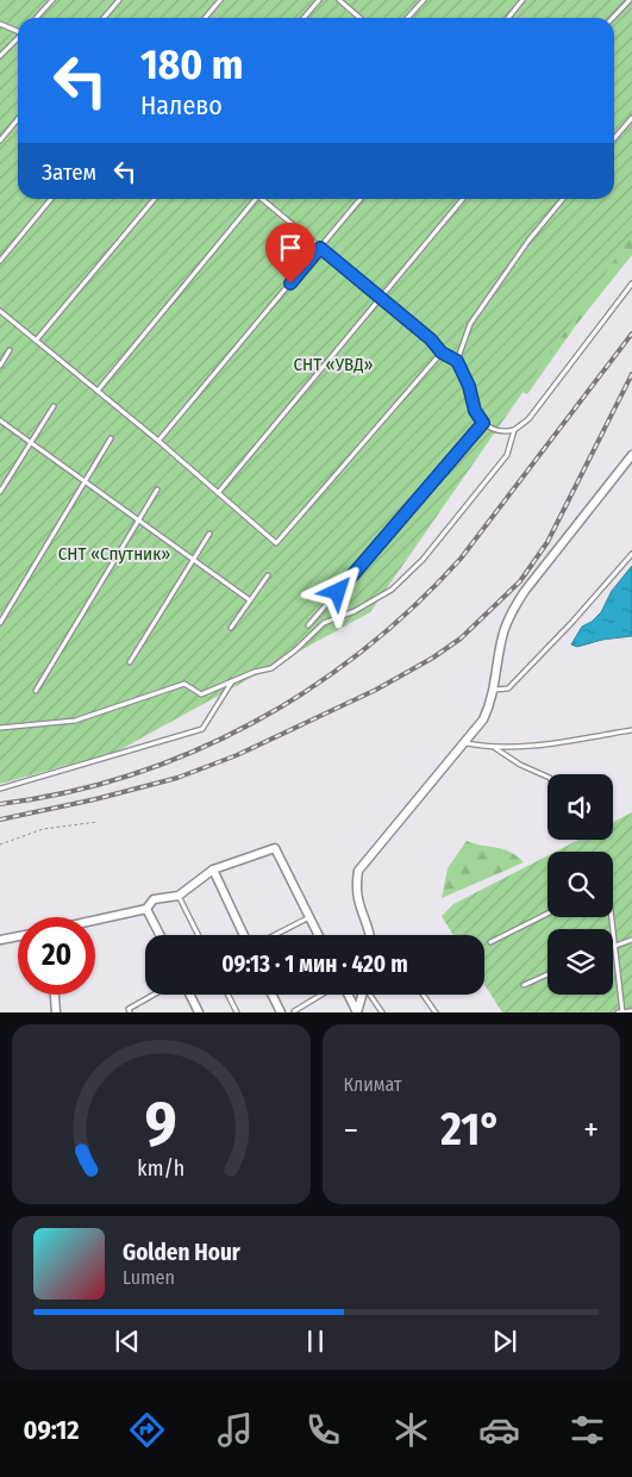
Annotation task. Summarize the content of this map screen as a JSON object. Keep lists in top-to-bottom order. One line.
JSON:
{"parks":["СНТ «УВД»","СНТ «Спутник»"],"page":{"turn":["180 m","Налево"],"then":"Затем","limit":"20","trip":"09:13 · 1 мин · 420 m","tile":"Климат","heat":["−","21°","+"],"song":["Golden Hour","Lumen"],"tabs":"09:12","gauge":["9","km/h"]}}
